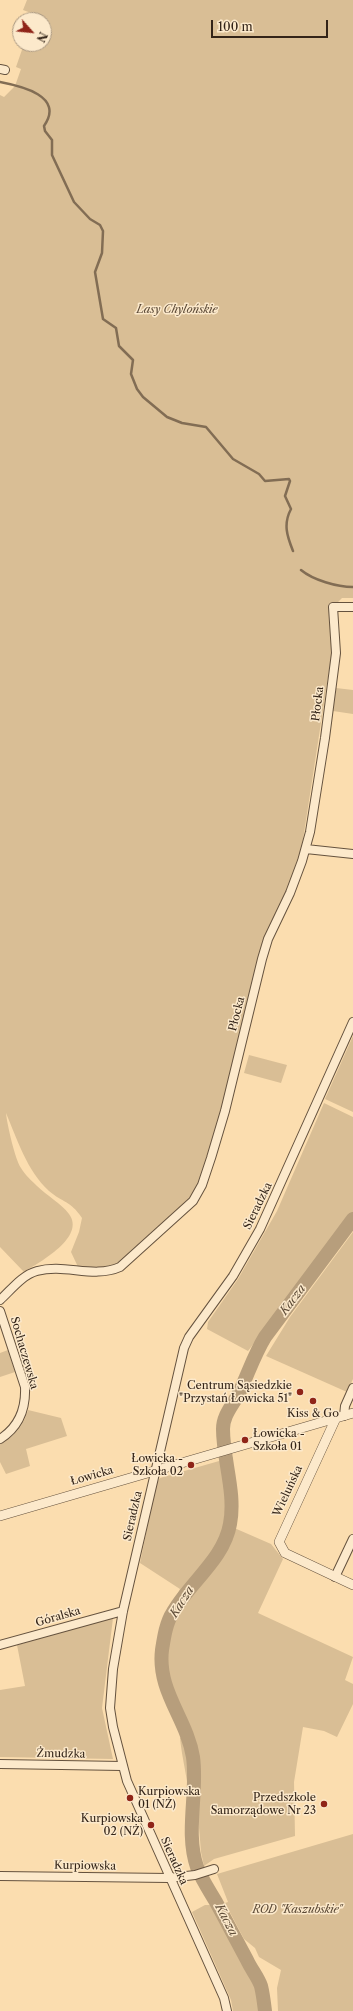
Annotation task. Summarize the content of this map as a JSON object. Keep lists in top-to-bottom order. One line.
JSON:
{"streets":{"street":["Płocka","Sieradzka","Sochaczewska","Łowicka","Wieluńska","Góralska","Żmudzka","Kurpiowska"]},"crossings":[["Sieradzka","Łowicka"],["Sieradzka","Góralska"],["Sieradzka","Żmudzka"],["Sieradzka","Kurpiowska"],["Łowicka","Wieluńska"]],"water":["Kacza"],"parks":["Lasy Chylońskie","ROD \"Kaszubskie\""],"places":["Centrum Sąsiedzkie \"Przystań Łowicka 51\"","Kiss & Go","Łowicka - Szkoła 01","Łowicka - Szkoła 02","Kurpiowska 01 (NŻ)","Przedszkole Samorządowe Nr 23","Kurpiowska 02 (NŻ)"],"scale_bar":"100 m","north":"bottom right"}
